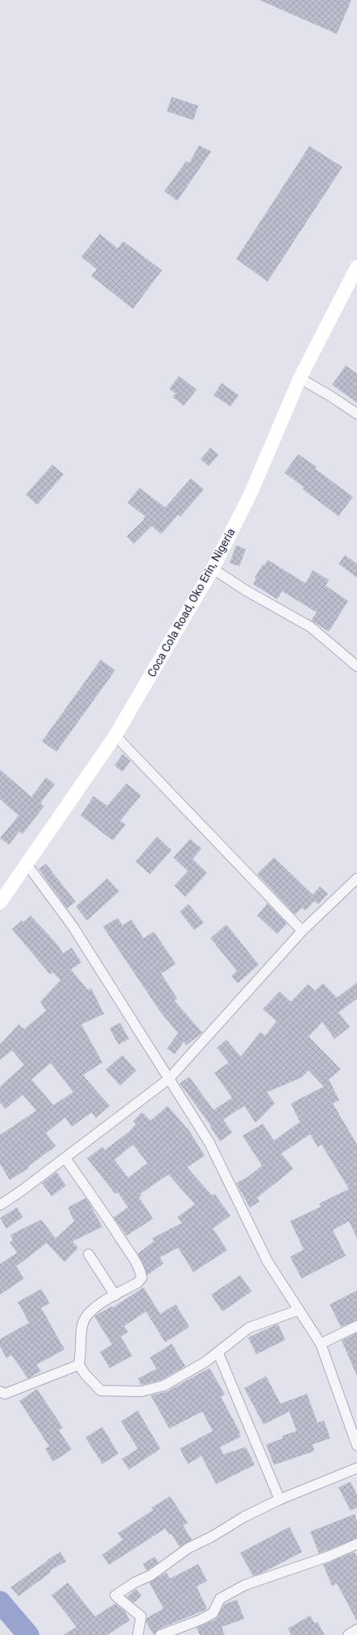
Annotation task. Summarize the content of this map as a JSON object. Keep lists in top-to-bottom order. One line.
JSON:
{"streets":{"street":["Coca Cola Road, Oko Erin, Nigeria"]}}
